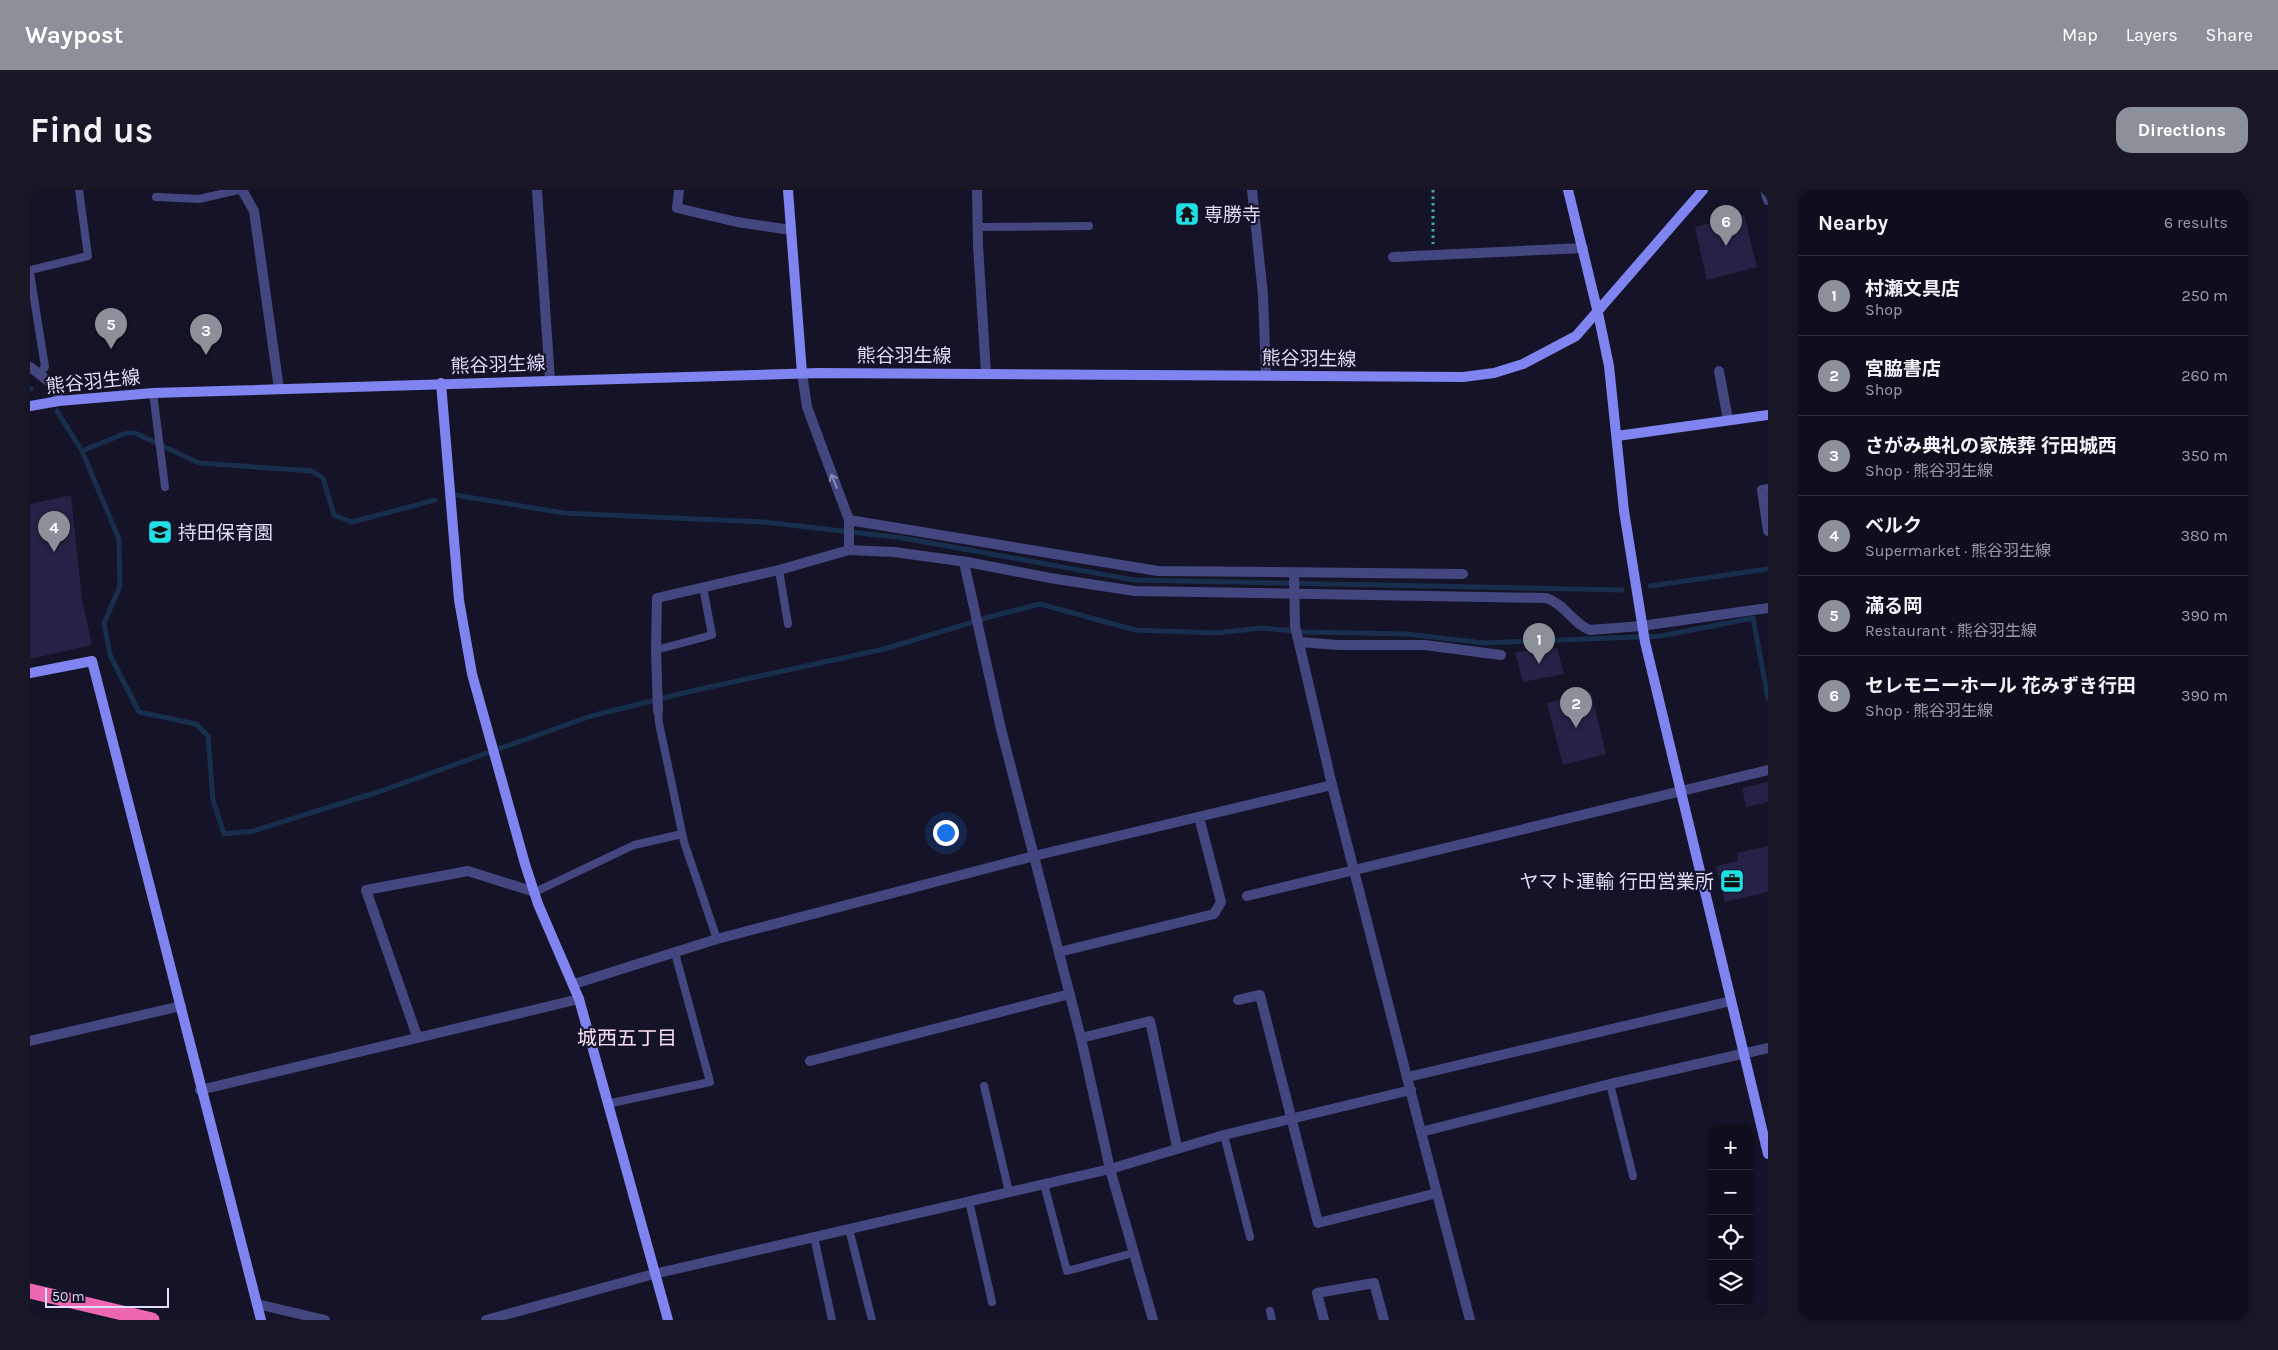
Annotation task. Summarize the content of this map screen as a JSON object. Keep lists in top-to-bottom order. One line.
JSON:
{"streets":{"street":["熊谷羽生線"]},"districts":["城西五丁目"],"places":{"temple":["専勝寺"],"school or university":["持田保育園"],"office":["ヤマト運輸 行田営業所"]},"scale_bar":"50 m","page":{"header":"Waypost","nav":["Map","Layers","Share"],"buttons":"Directions","title":"Find us","heading":["Nearby","6 results"],"pins":["6","5","3","4","1","2"],"list":[{"mark":"1","name":"村瀬文具店","note":"Shop","value":"250 m"},{"mark":"2","name":"宮脇書店","note":"Shop","value":"260 m"},{"mark":"3","name":"さがみ典礼の家族葬 行田城西","note":"Shop · 熊谷羽生線","value":"350 m"},{"mark":"4","name":"ベルク","note":"Supermarket · 熊谷羽生線","value":"380 m"},{"mark":"5","name":"滿る岡","note":"Restaurant · 熊谷羽生線","value":"390 m"},{"mark":"6","name":"セレモニーホール 花みずき行田","note":"Shop · 熊谷羽生線","value":"390 m"}],"map_buttons":["+","−"],"scale":"50 m"}}
